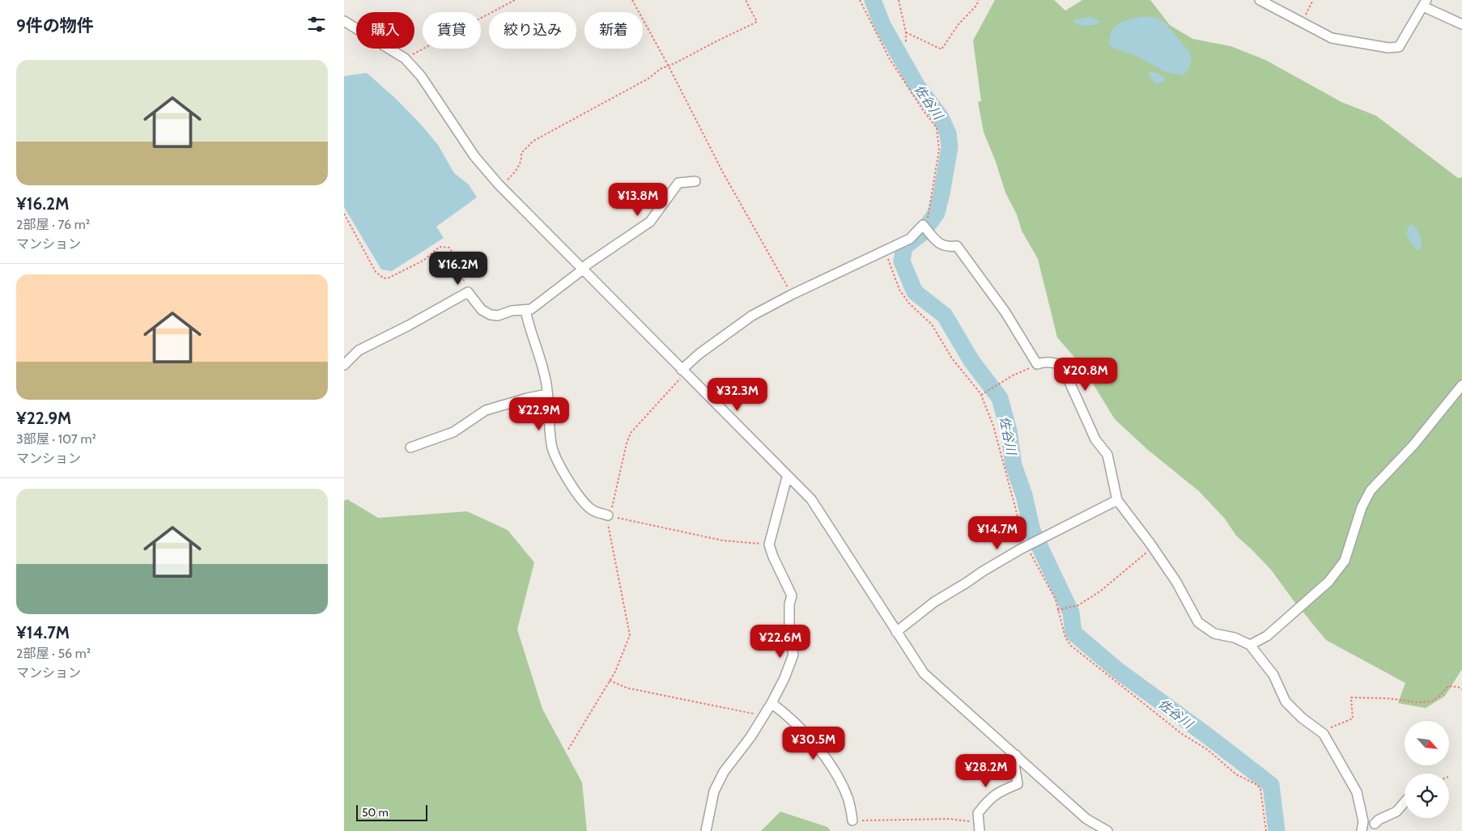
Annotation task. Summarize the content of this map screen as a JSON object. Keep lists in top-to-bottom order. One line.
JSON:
{"water":["佐谷川"],"scale_bar":"50 m","north":"bottom right","page":{"heading":"9件の物件","chip":["購入","賃貸","絞り込み","新着"],"list":[{"name":"¥16.2M","note":"2部屋 · 76 m² · マンション"},{"name":"¥22.9M","note":"3部屋 · 107 m² · マンション"},{"name":"¥14.7M","note":"2部屋 · 56 m² · マンション"}],"price":["¥13.8M","¥16.2M","¥20.8M","¥32.3M","¥22.9M","¥14.7M","¥22.6M","¥30.5M","¥28.2M"],"scale":"50 m"}}
